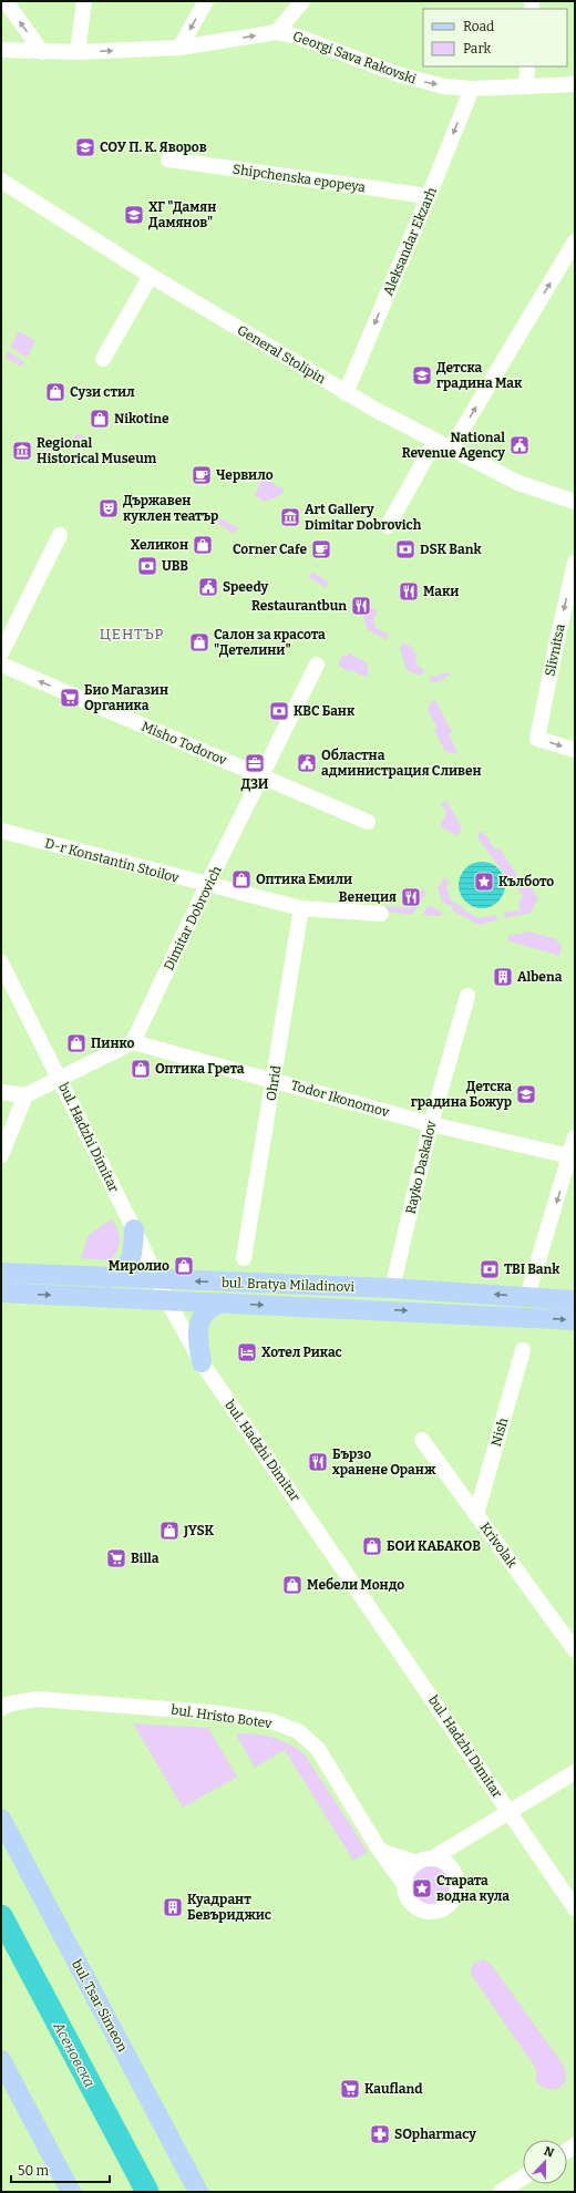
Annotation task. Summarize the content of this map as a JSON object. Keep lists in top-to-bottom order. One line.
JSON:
{"streets":{"main road":["bul. Bratya Miladinovi","bul. Tsar Simeon"],"street":["Georgi Sava Rakovski","Shipchenska epopeya","Aleksandar Ekzarh","General Stolipin","Slivnitsa","Misho Todorov","D-r Konstantin Stoilov","Dimitar Dobrovich","Ohrid","Todor Ikonomov","bul. Hadzhi Dimitar","Rayko Daskalov","Nish","Krivolak","bul. Hristo Botev"]},"crossings":[["Georgi Sava Rakovski","Aleksandar Ekzarh"],["Shipchenska epopeya","Aleksandar Ekzarh"],["Aleksandar Ekzarh","General Stolipin"],["Misho Todorov","Dimitar Dobrovich"],["D-r Konstantin Stoilov","Dimitar Dobrovich"],["D-r Konstantin Stoilov","Ohrid"],["Dimitar Dobrovich","Todor Ikonomov"],["Ohrid","Todor Ikonomov"],["Todor Ikonomov","Rayko Daskalov"],["bul. Hadzhi Dimitar","bul. Bratya Miladinovi"],["Rayko Daskalov","bul. Bratya Miladinovi"],["Nish","Krivolak"]],"one_way":["Georgi Sava Rakovski","Slivnitsa","Misho Todorov"],"districts":["ЦЕНТЪР"],"water":["Асеновска"],"places":{"school or university":["СОУ П. К. Яворов","ХГ \"Дамян Дамянов\"","Детска градина Мак","Детска градина Божур"],"shop":["Сузи стил","Nikotine","Хеликон","Салон за красота \"Детелини\"","Оптика Емили","Пинко","Оптика Грета","Миролио","JYSK","БОИ КАБАКОВ","Мебели Мондо"],"public building":["National Revenue Agency","Speedy","Областна администрация Сливен"],"museum":["Regional Historical Museum","Art Gallery Dimitar Dobrovich"],"cafe":["Червило","Corner Cafe"],"theatre":["Държавен куклен театър"],"bank":["DSK Bank","UBB","КВС Банк","TBI Bank"],"restaurant":["Маки","Restaurantbun","Венеция","Бързо хранене Оранж"],"supermarket":["Био Магазин Органика","Billa","Kaufland"],"office":["ДЗИ"],"place":["Кълбото","Старата водна кула"],"building":["Albena","Куадрант Бевъриджис"],"hotel":["Хотел Рикас"],"pharmacy":["SOpharmacy"]},"legend":["Road","Park"],"scale_bar":"50 m","north":"top"}
